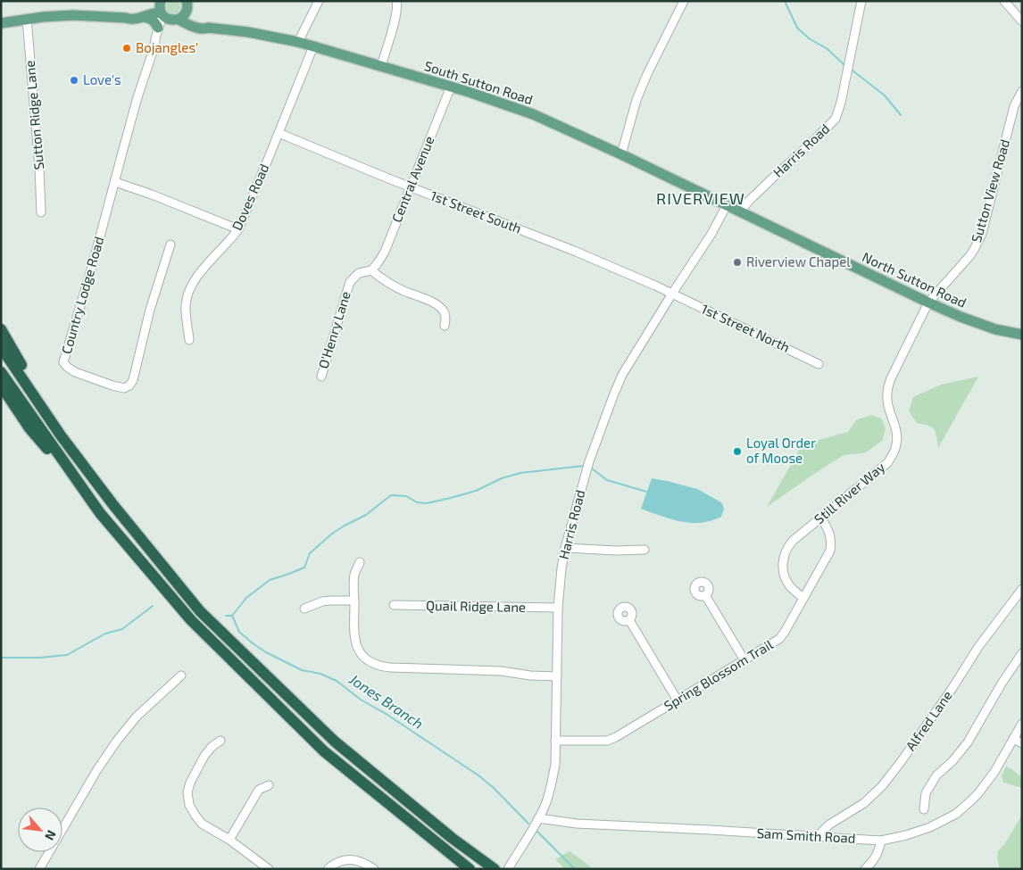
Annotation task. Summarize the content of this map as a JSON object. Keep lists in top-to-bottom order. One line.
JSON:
{"streets":{"main road":["South Sutton Road","North Sutton Road"],"street":["Sutton Ridge Lane","Harris Road","Central Avenue","Sutton View Road","Doves Road","1st Street South","Country Lodge Road","1st Street North","O'Henry Lane","Still River Way","Quail Ridge Lane","Spring Blossom Trail","Alfred Lane","Sam Smith Road"]},"crossings":[["South Sutton Road","Harris Road"],["South Sutton Road","Central Avenue"],["South Sutton Road","Doves Road"],["South Sutton Road","North Sutton Road"],["South Sutton Road","Country Lodge Road"],["Harris Road","1st Street South"],["Harris Road","North Sutton Road"],["Harris Road","1st Street North"],["Harris Road","Quail Ridge Lane"],["Harris Road","Spring Blossom Trail"],["Harris Road","Sam Smith Road"],["Central Avenue","1st Street South"],["Central Avenue","O'Henry Lane"],["Sutton View Road","North Sutton Road"],["Sutton View Road","Still River Way"],["Doves Road","1st Street South"],["1st Street South","1st Street North"],["North Sutton Road","Still River Way"],["Still River Way","Spring Blossom Trail"],["Alfred Lane","Sam Smith Road"]],"districts":["RIVERVIEW"],"water":["Jones Branch"],"places":["Bojangles'","Love's","Riverview Chapel","Loyal Order of Moose"],"north":"bottom right"}
